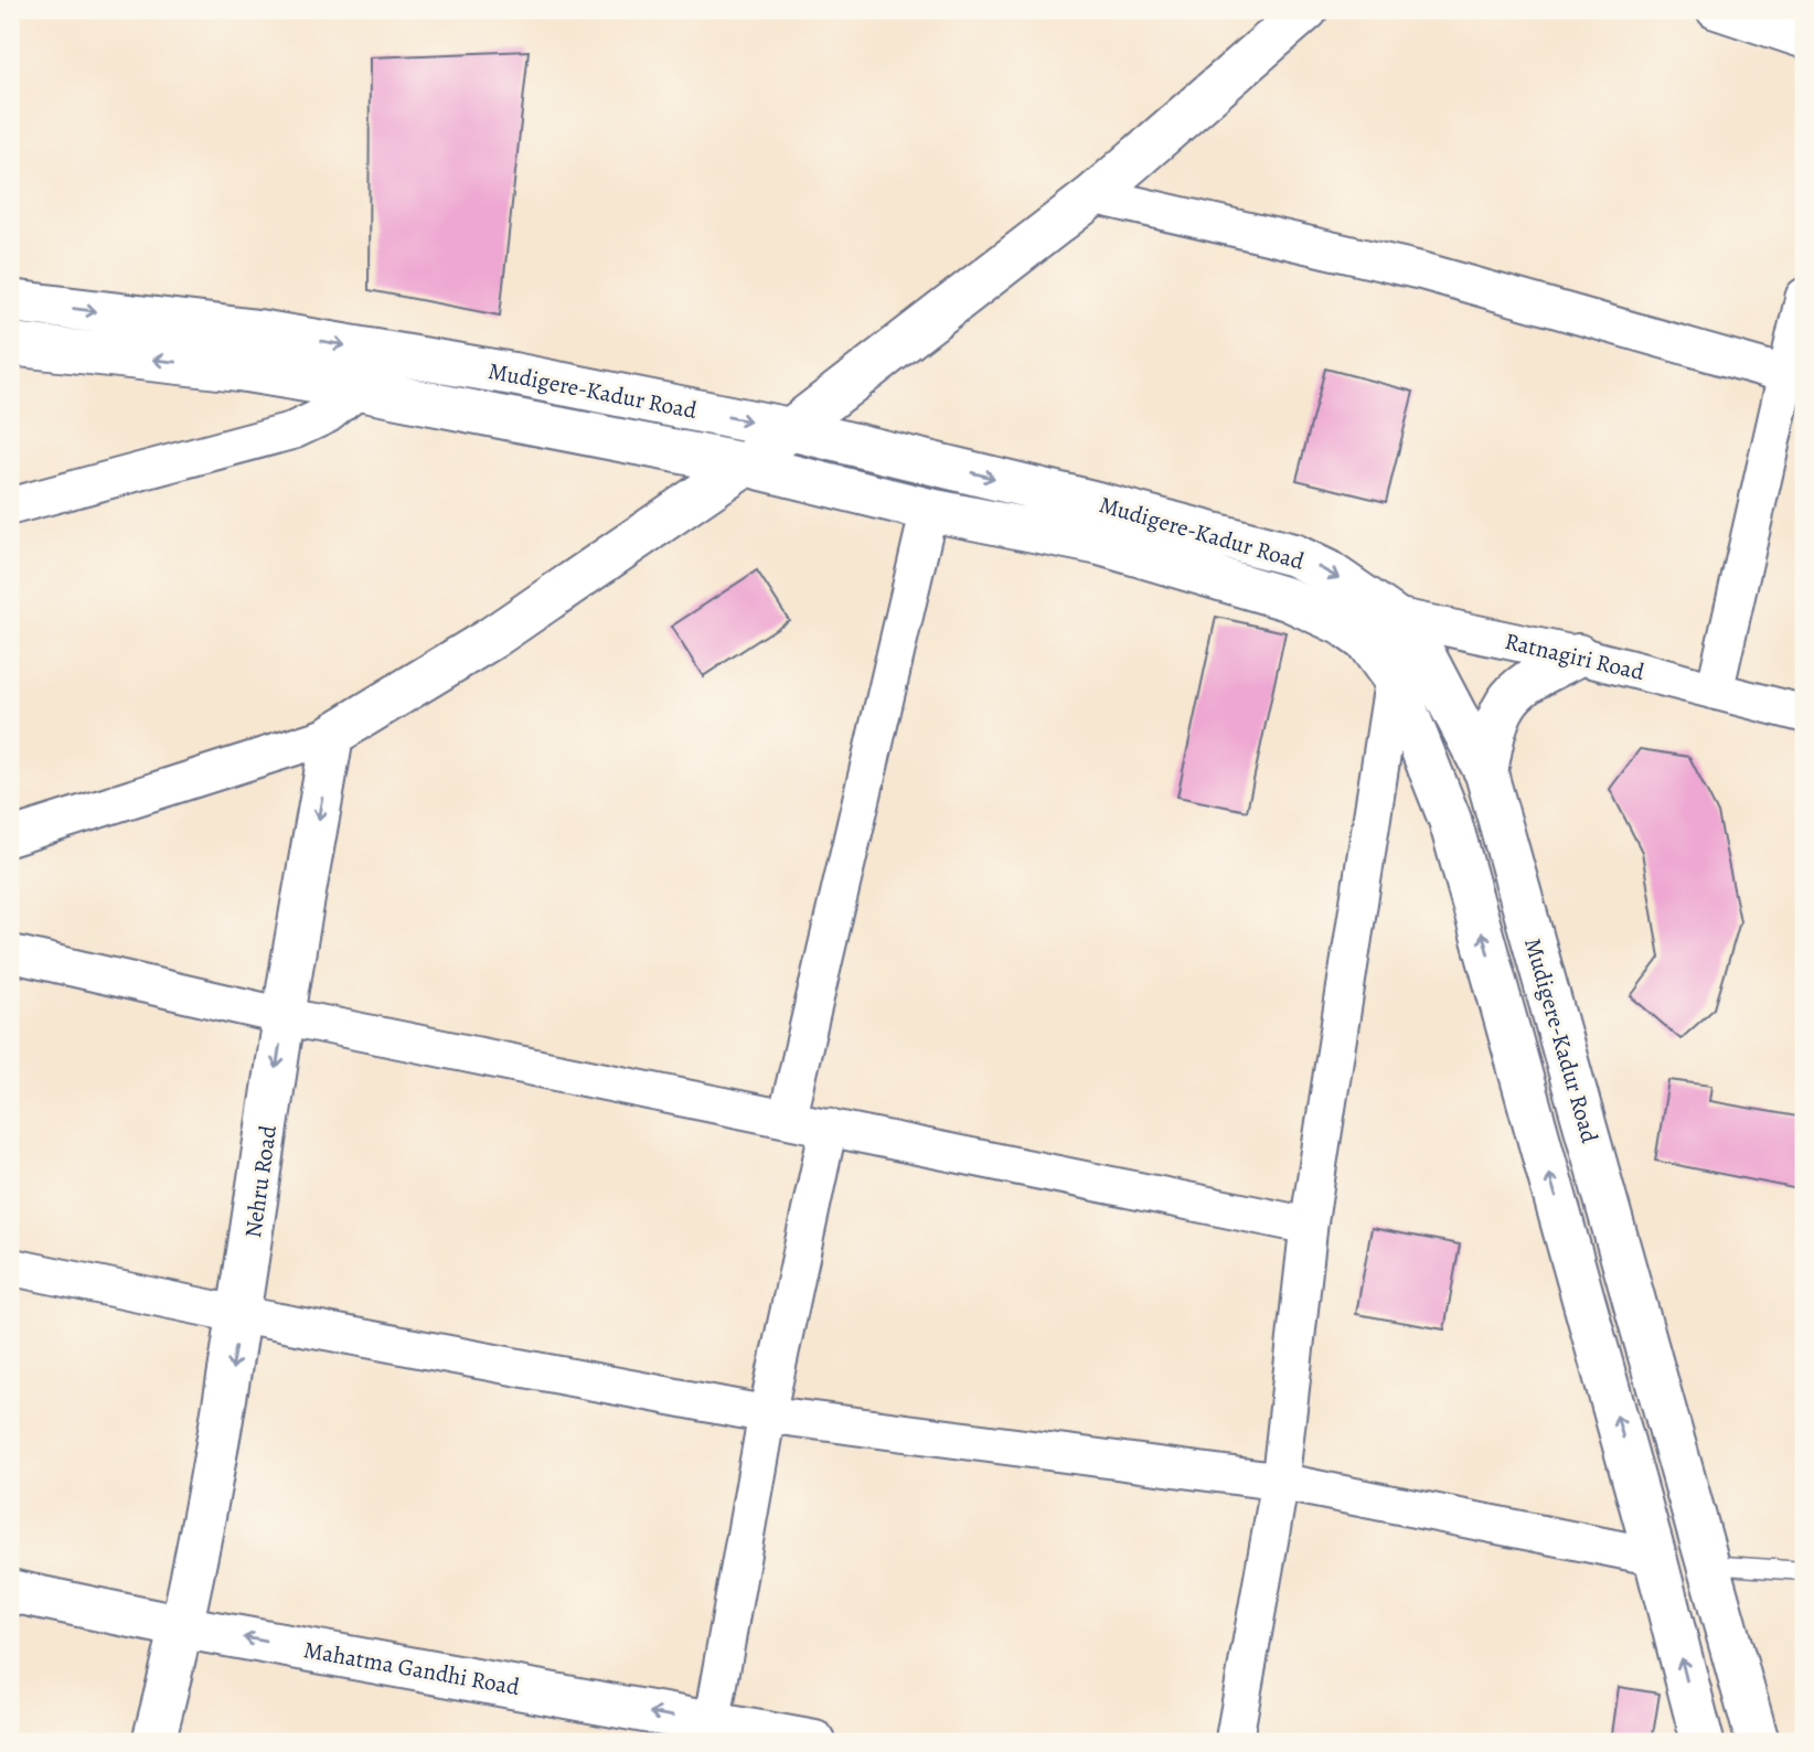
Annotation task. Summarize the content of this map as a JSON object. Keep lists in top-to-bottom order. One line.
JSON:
{"streets":{"main road":["Mudigere-Kadur Road","Nehru Road","Mahatma Gandhi Road"],"street":["Ratnagiri Road"]},"crossings":[["Mudigere-Kadur Road","Ratnagiri Road"],["Nehru Road","Mahatma Gandhi Road"]],"one_way":["Nehru Road","Mahatma Gandhi Road"]}
